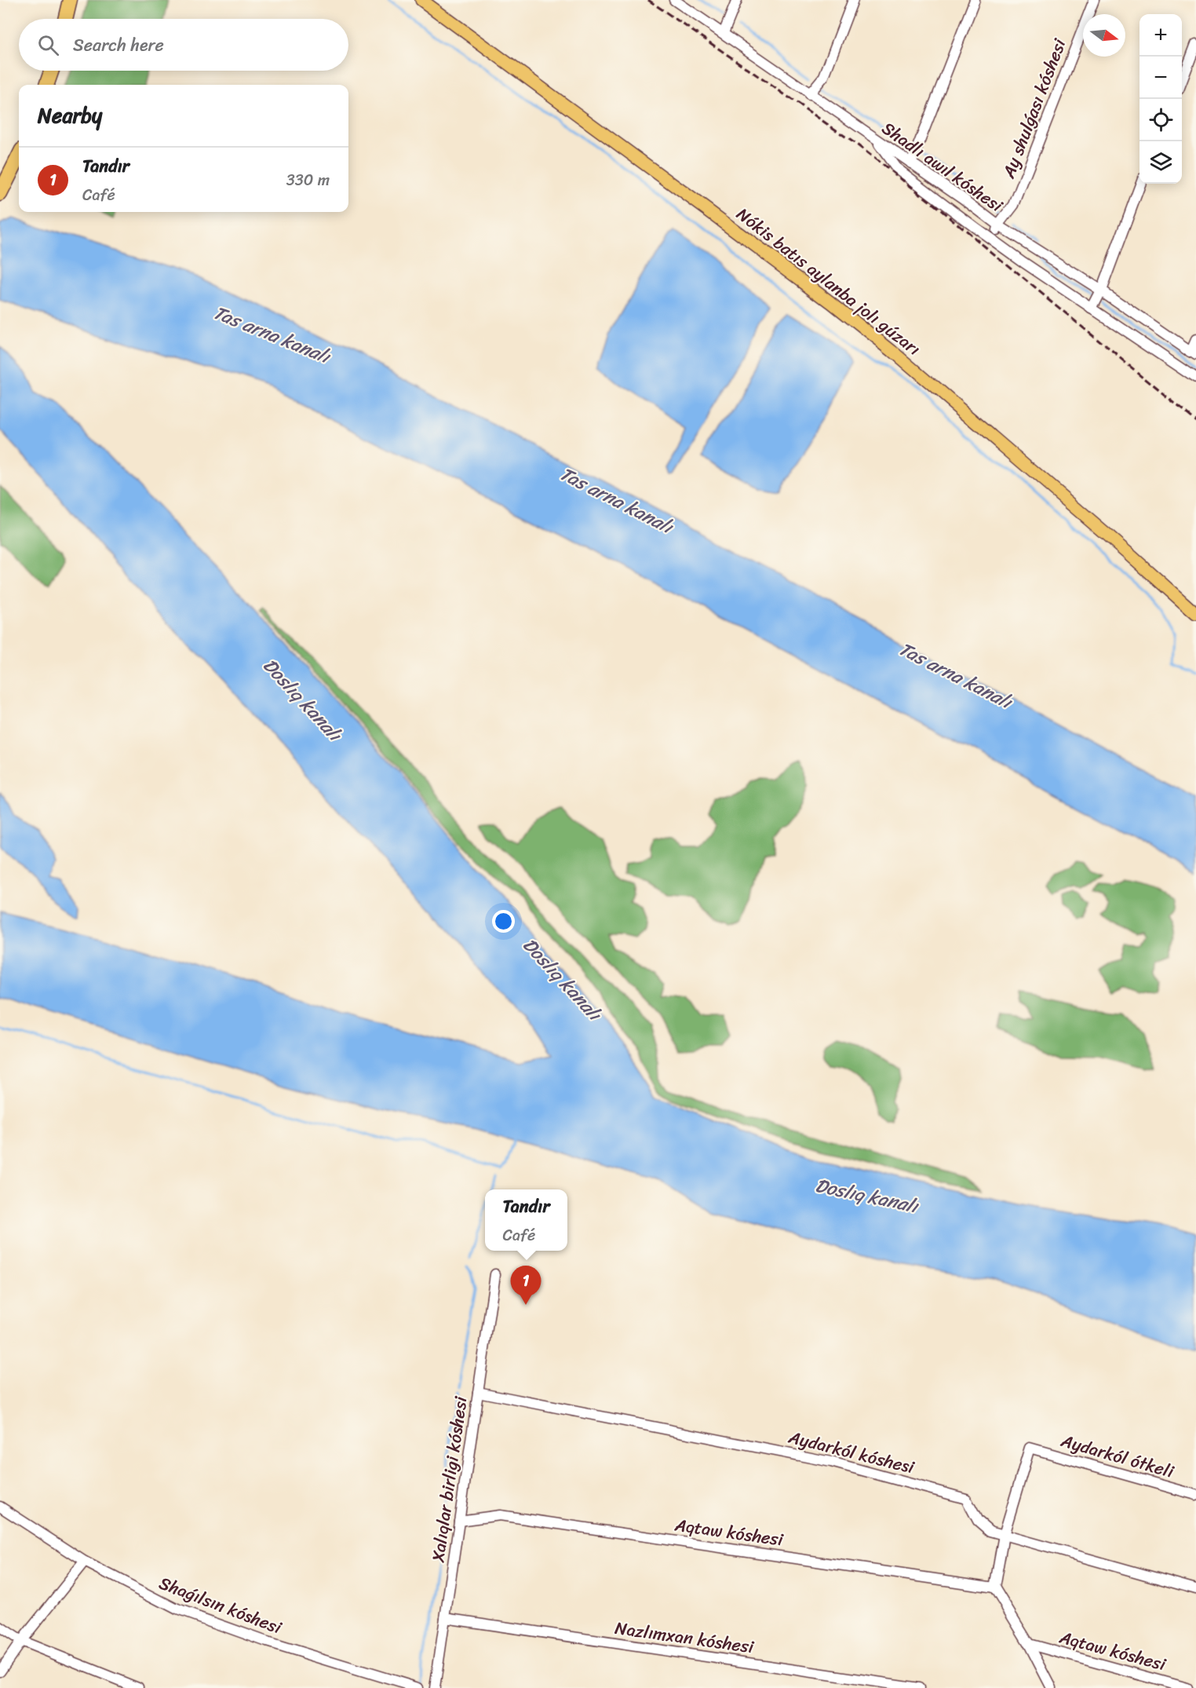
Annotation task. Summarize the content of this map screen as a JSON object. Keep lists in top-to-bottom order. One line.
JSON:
{"streets":{"main road":["Nókis batıs aylanba jolı gúzarı"],"street":["Ay shulǵası kóshesi","Shadlı awıl kóshesi","Aydarkól kóshesi","Aydarkól ótkeli","Xalıqlar birligi kóshesi","Aqtaw kóshesi","Shaǵılsın kóshesi","Nazlımxan kóshesi"]},"crossings":[["Ay shulǵası kóshesi","Shadlı awıl kóshesi"],["Aydarkól kóshesi","Aydarkól ótkeli"],["Aydarkól kóshesi","Xalıqlar birligi kóshesi"],["Xalıqlar birligi kóshesi","Aqtaw kóshesi"],["Xalıqlar birligi kóshesi","Nazlımxan kóshesi"]],"water":["Tas arna kanalı","Doslıq kanalı"],"north":"right","page":{"map_buttons":["+","−"],"search":"Search here","heading":"Nearby","list":[{"mark":"1","name":"Tandır","note":"Café","value":"330 m"}],"popup":["Tandır","Café"],"pins":"1"}}
